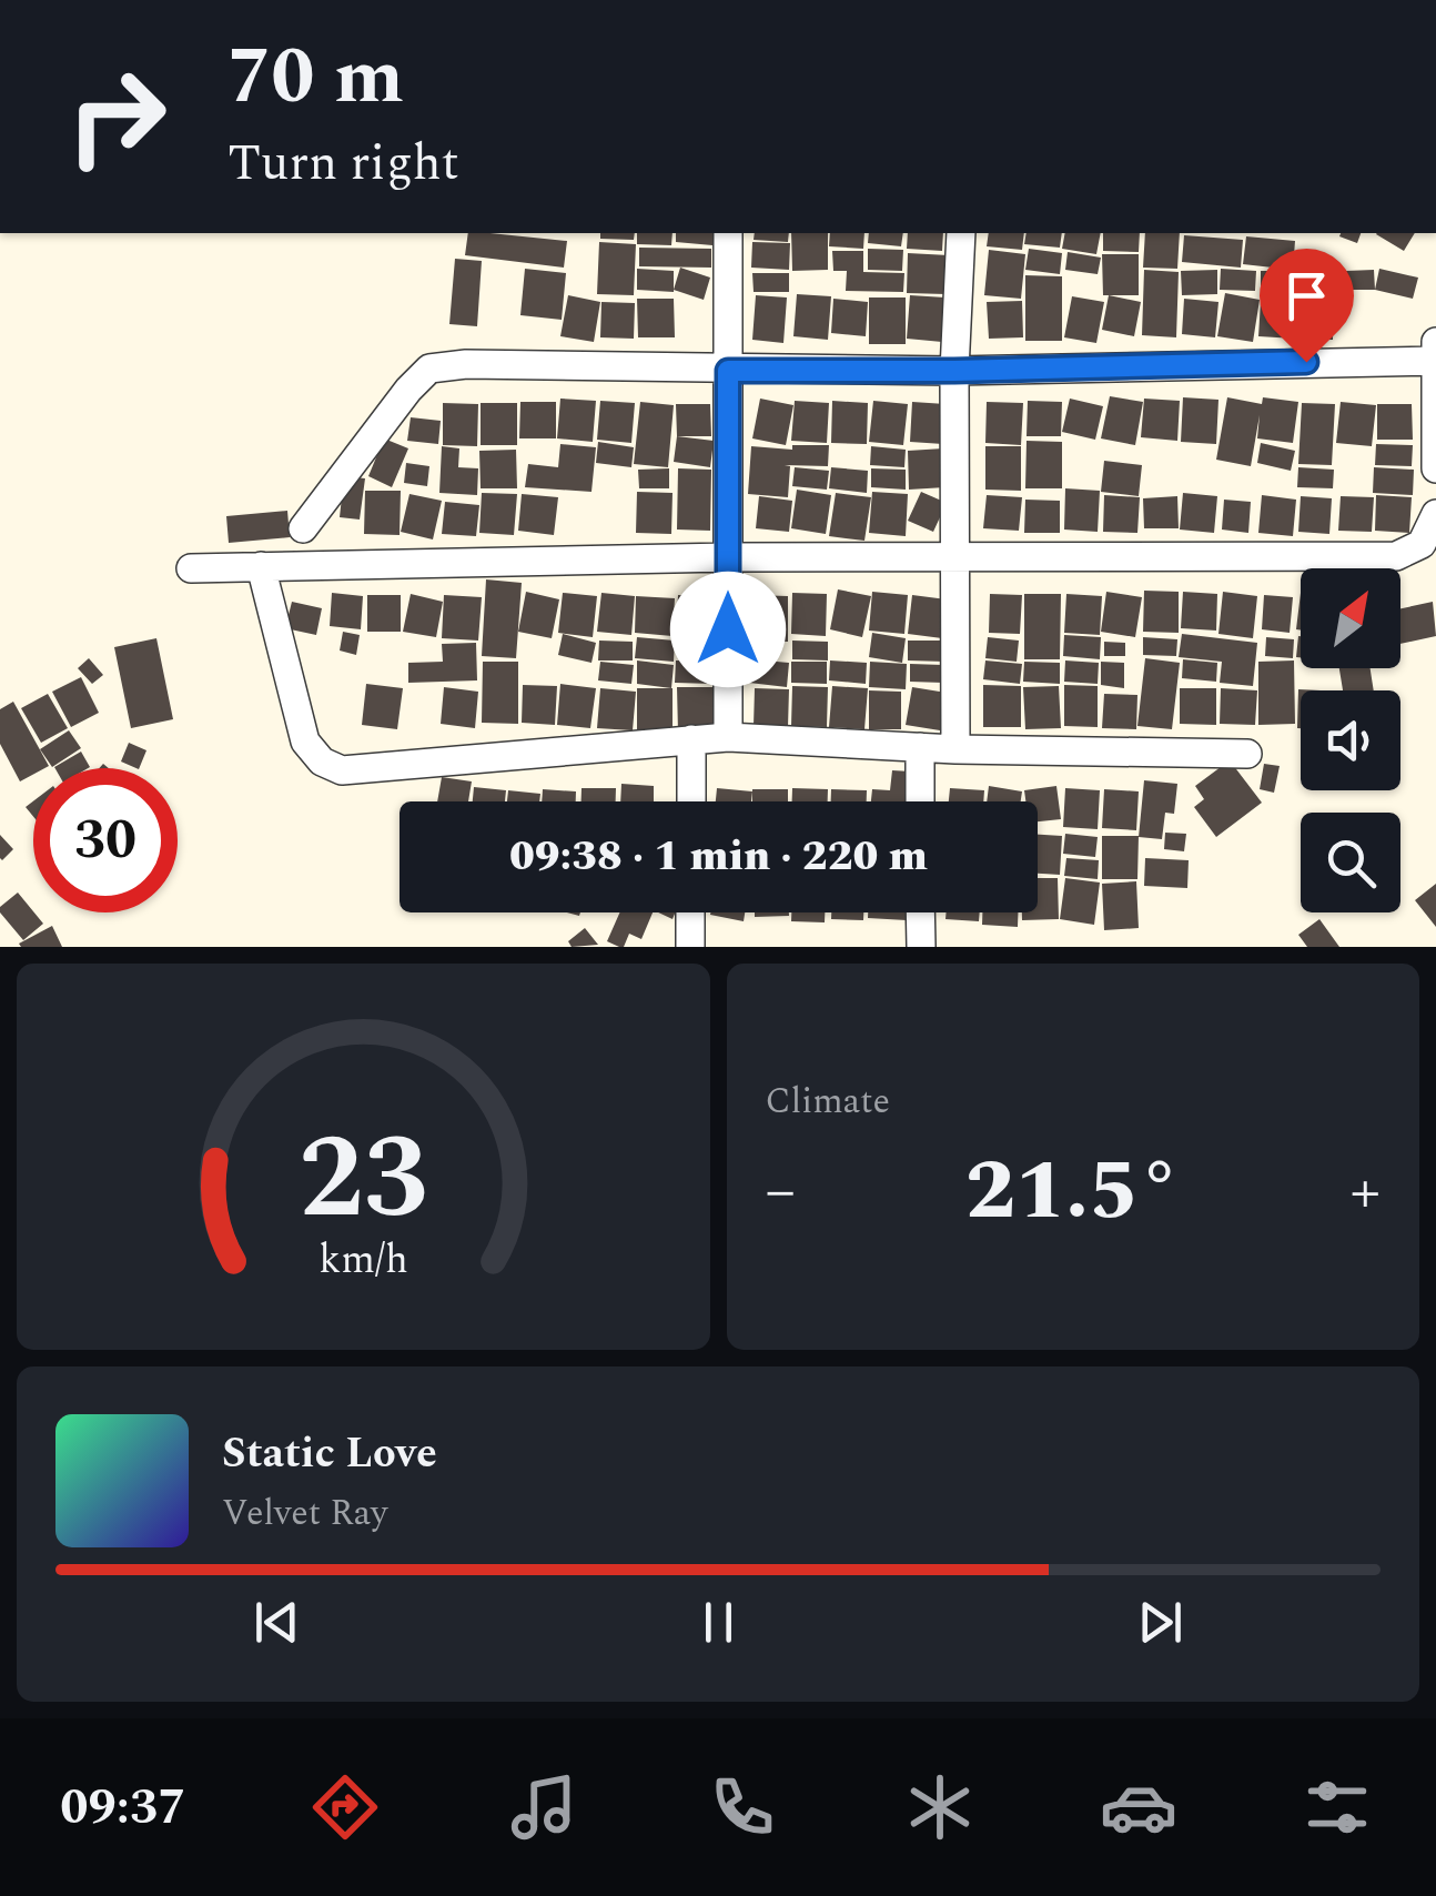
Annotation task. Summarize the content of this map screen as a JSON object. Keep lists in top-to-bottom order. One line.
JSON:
{"north":"top right","page":{"turn":["70 m","Turn right"],"limit":"30","trip":"09:38 · 1 min · 220 m","tile":"Climate","heat":["−","21.5°","+"],"song":["Static Love","Velvet Ray"],"tabs":"09:37","gauge":["23","km/h"]}}
